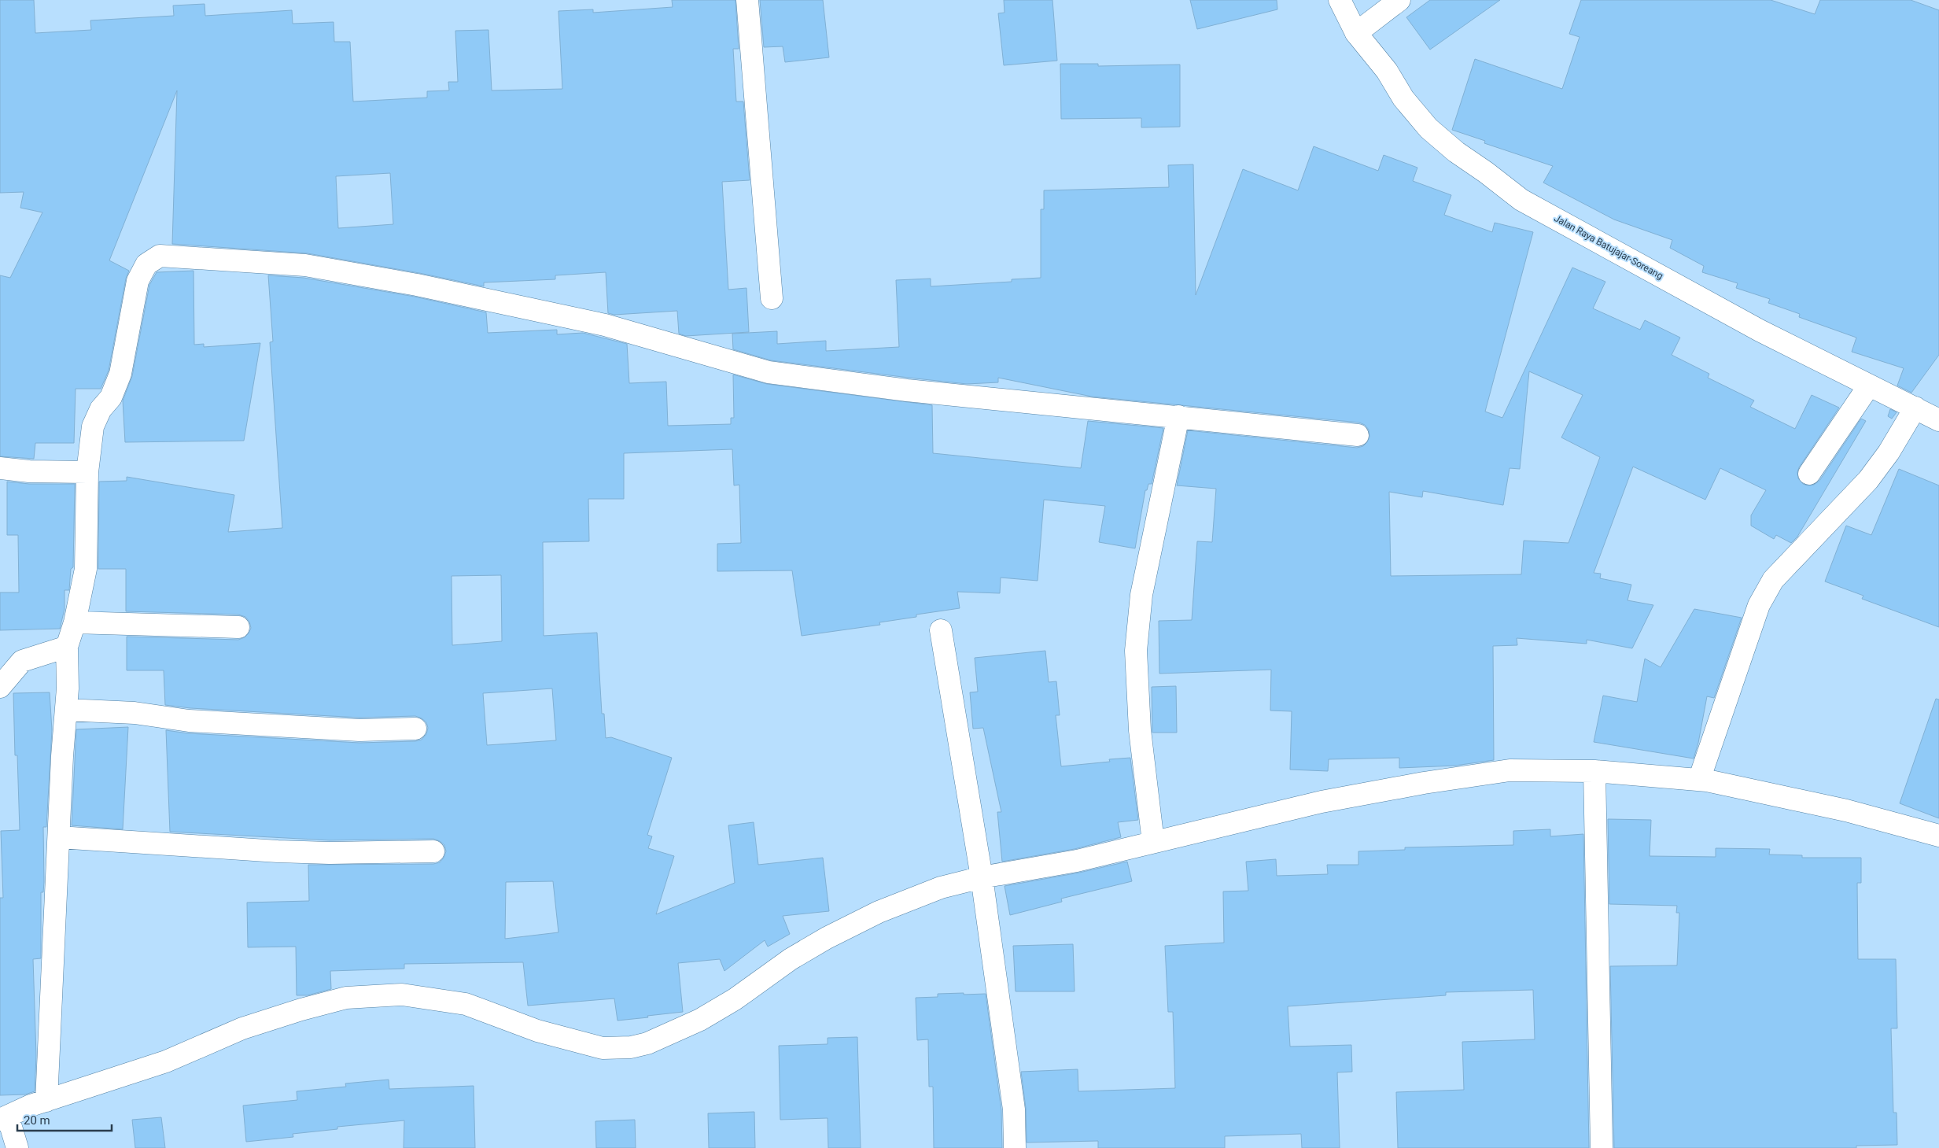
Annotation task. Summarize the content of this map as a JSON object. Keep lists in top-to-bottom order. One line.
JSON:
{"streets":{"main road":["Jalan Raya Batujajar-Soreang"]},"scale_bar":"20 m"}
